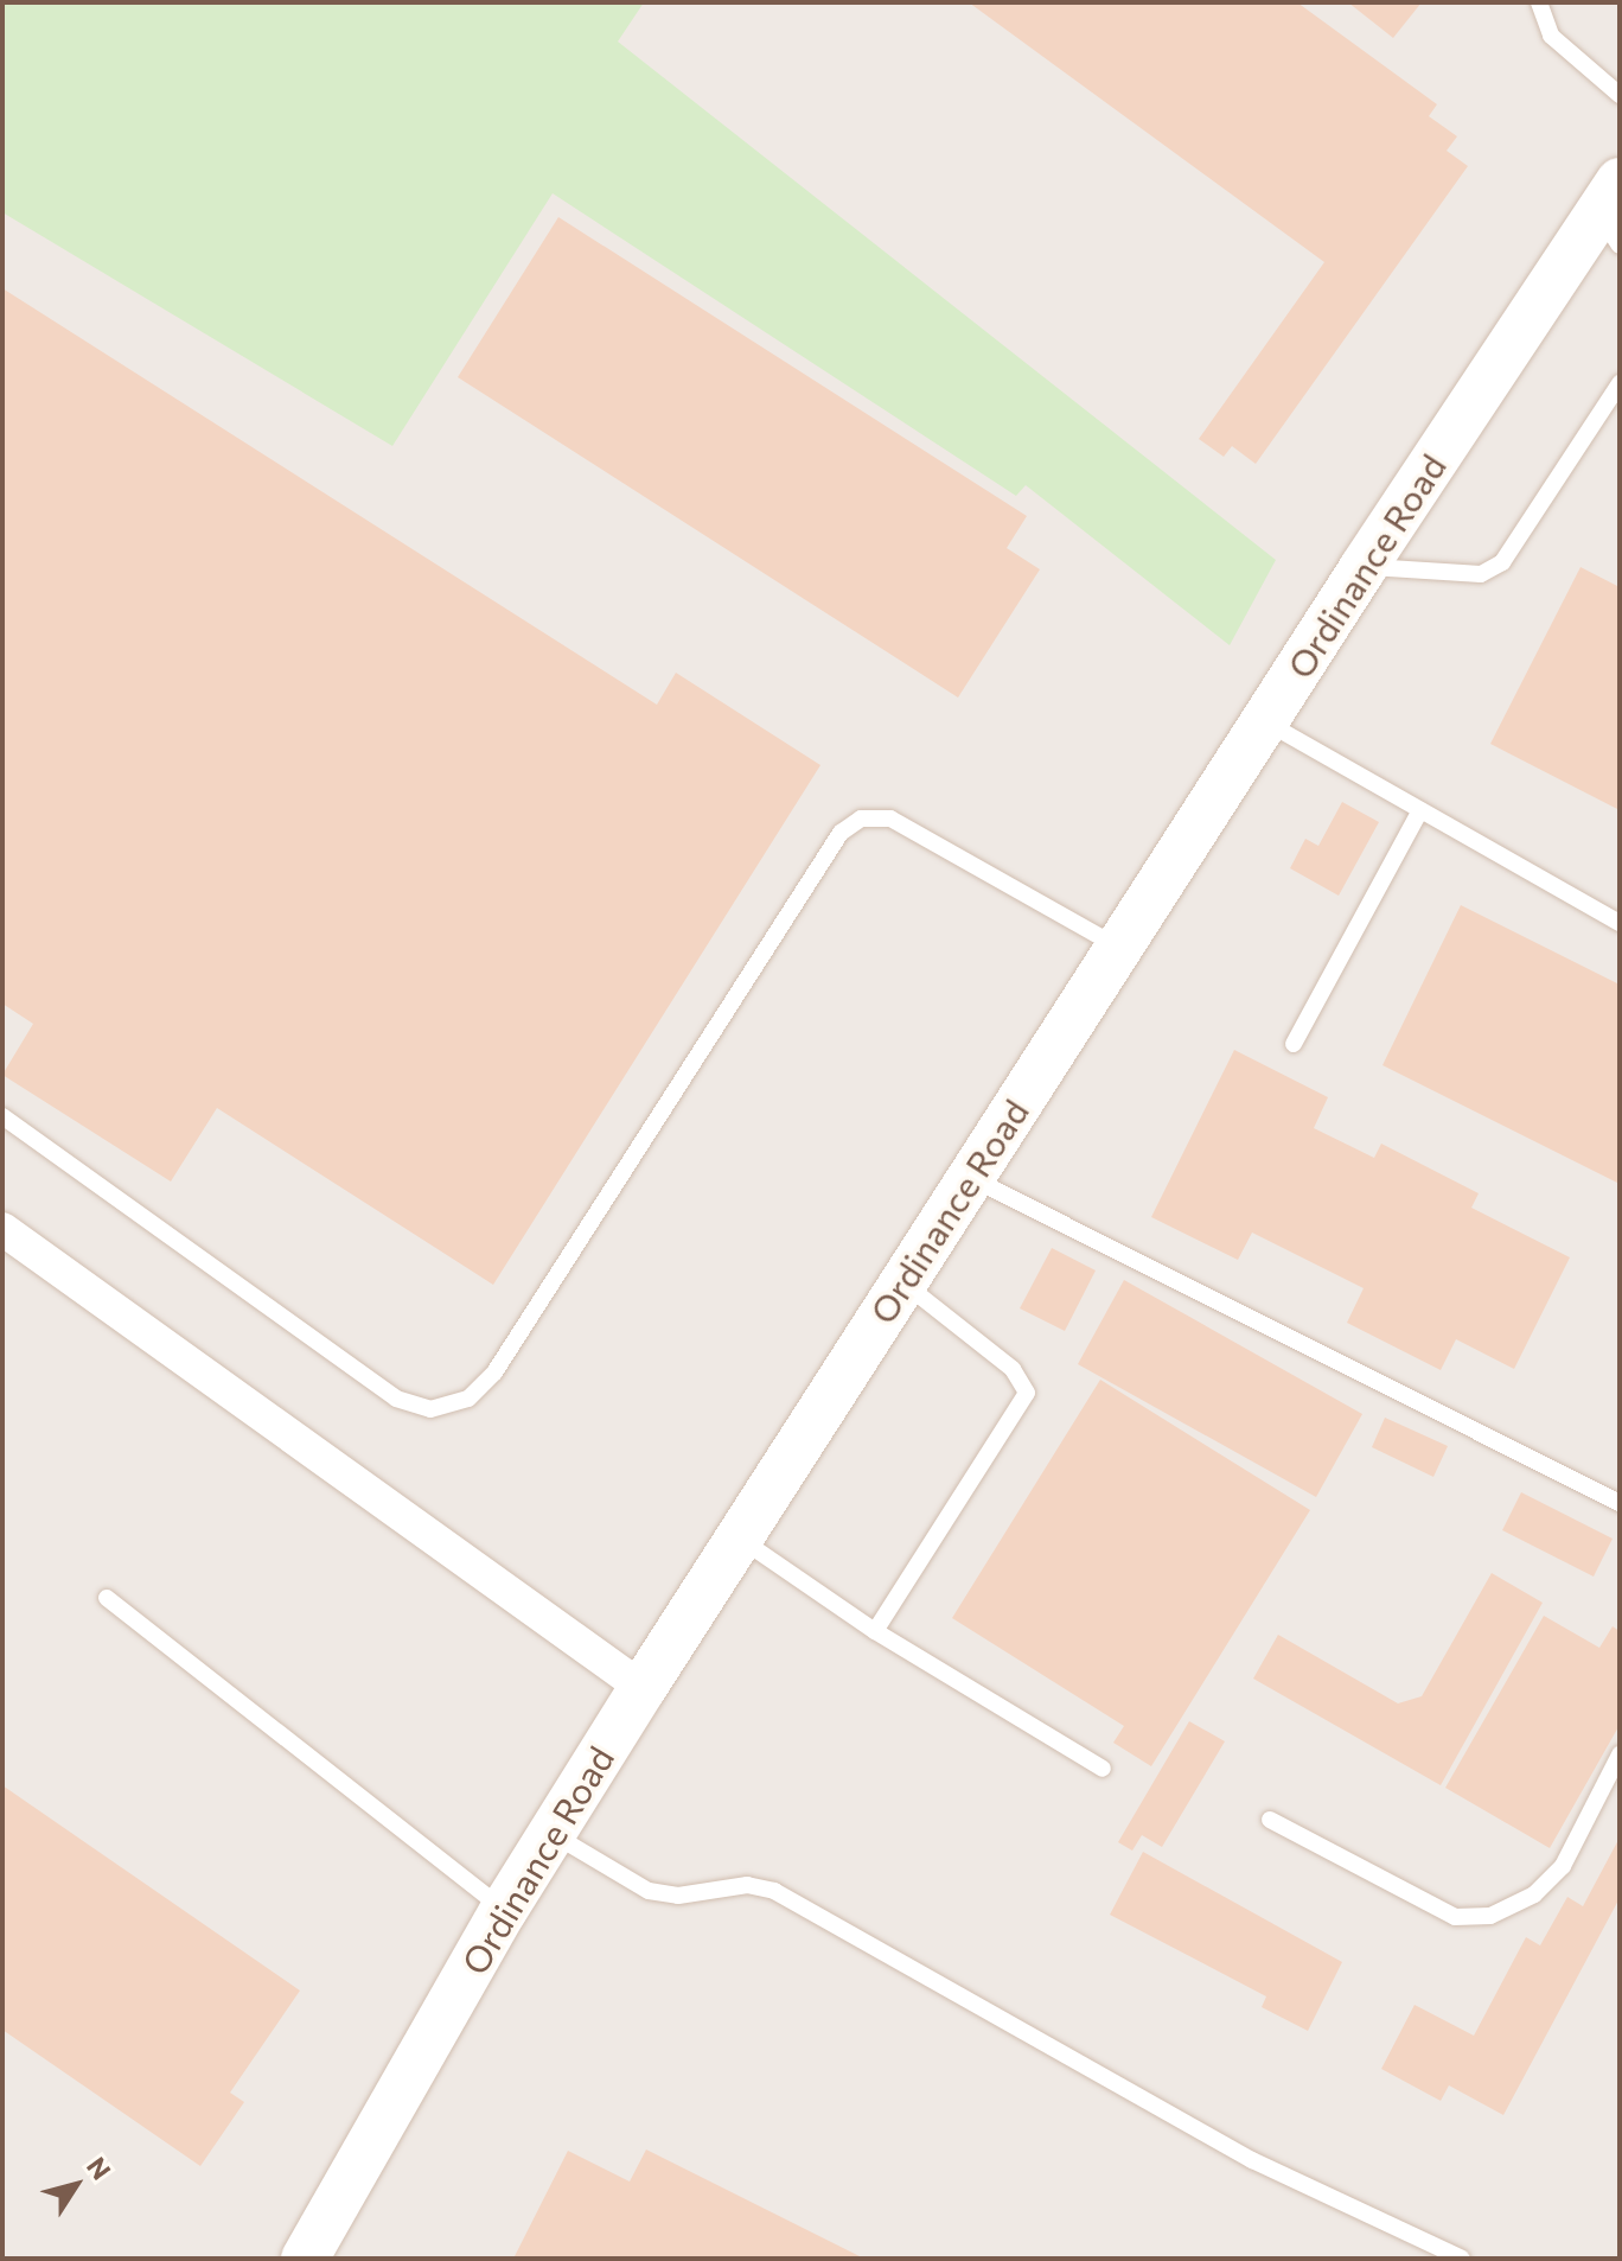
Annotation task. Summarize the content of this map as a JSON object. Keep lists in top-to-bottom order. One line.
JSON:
{"streets":{"street":["Ordinance Road"]},"north":"top right"}
